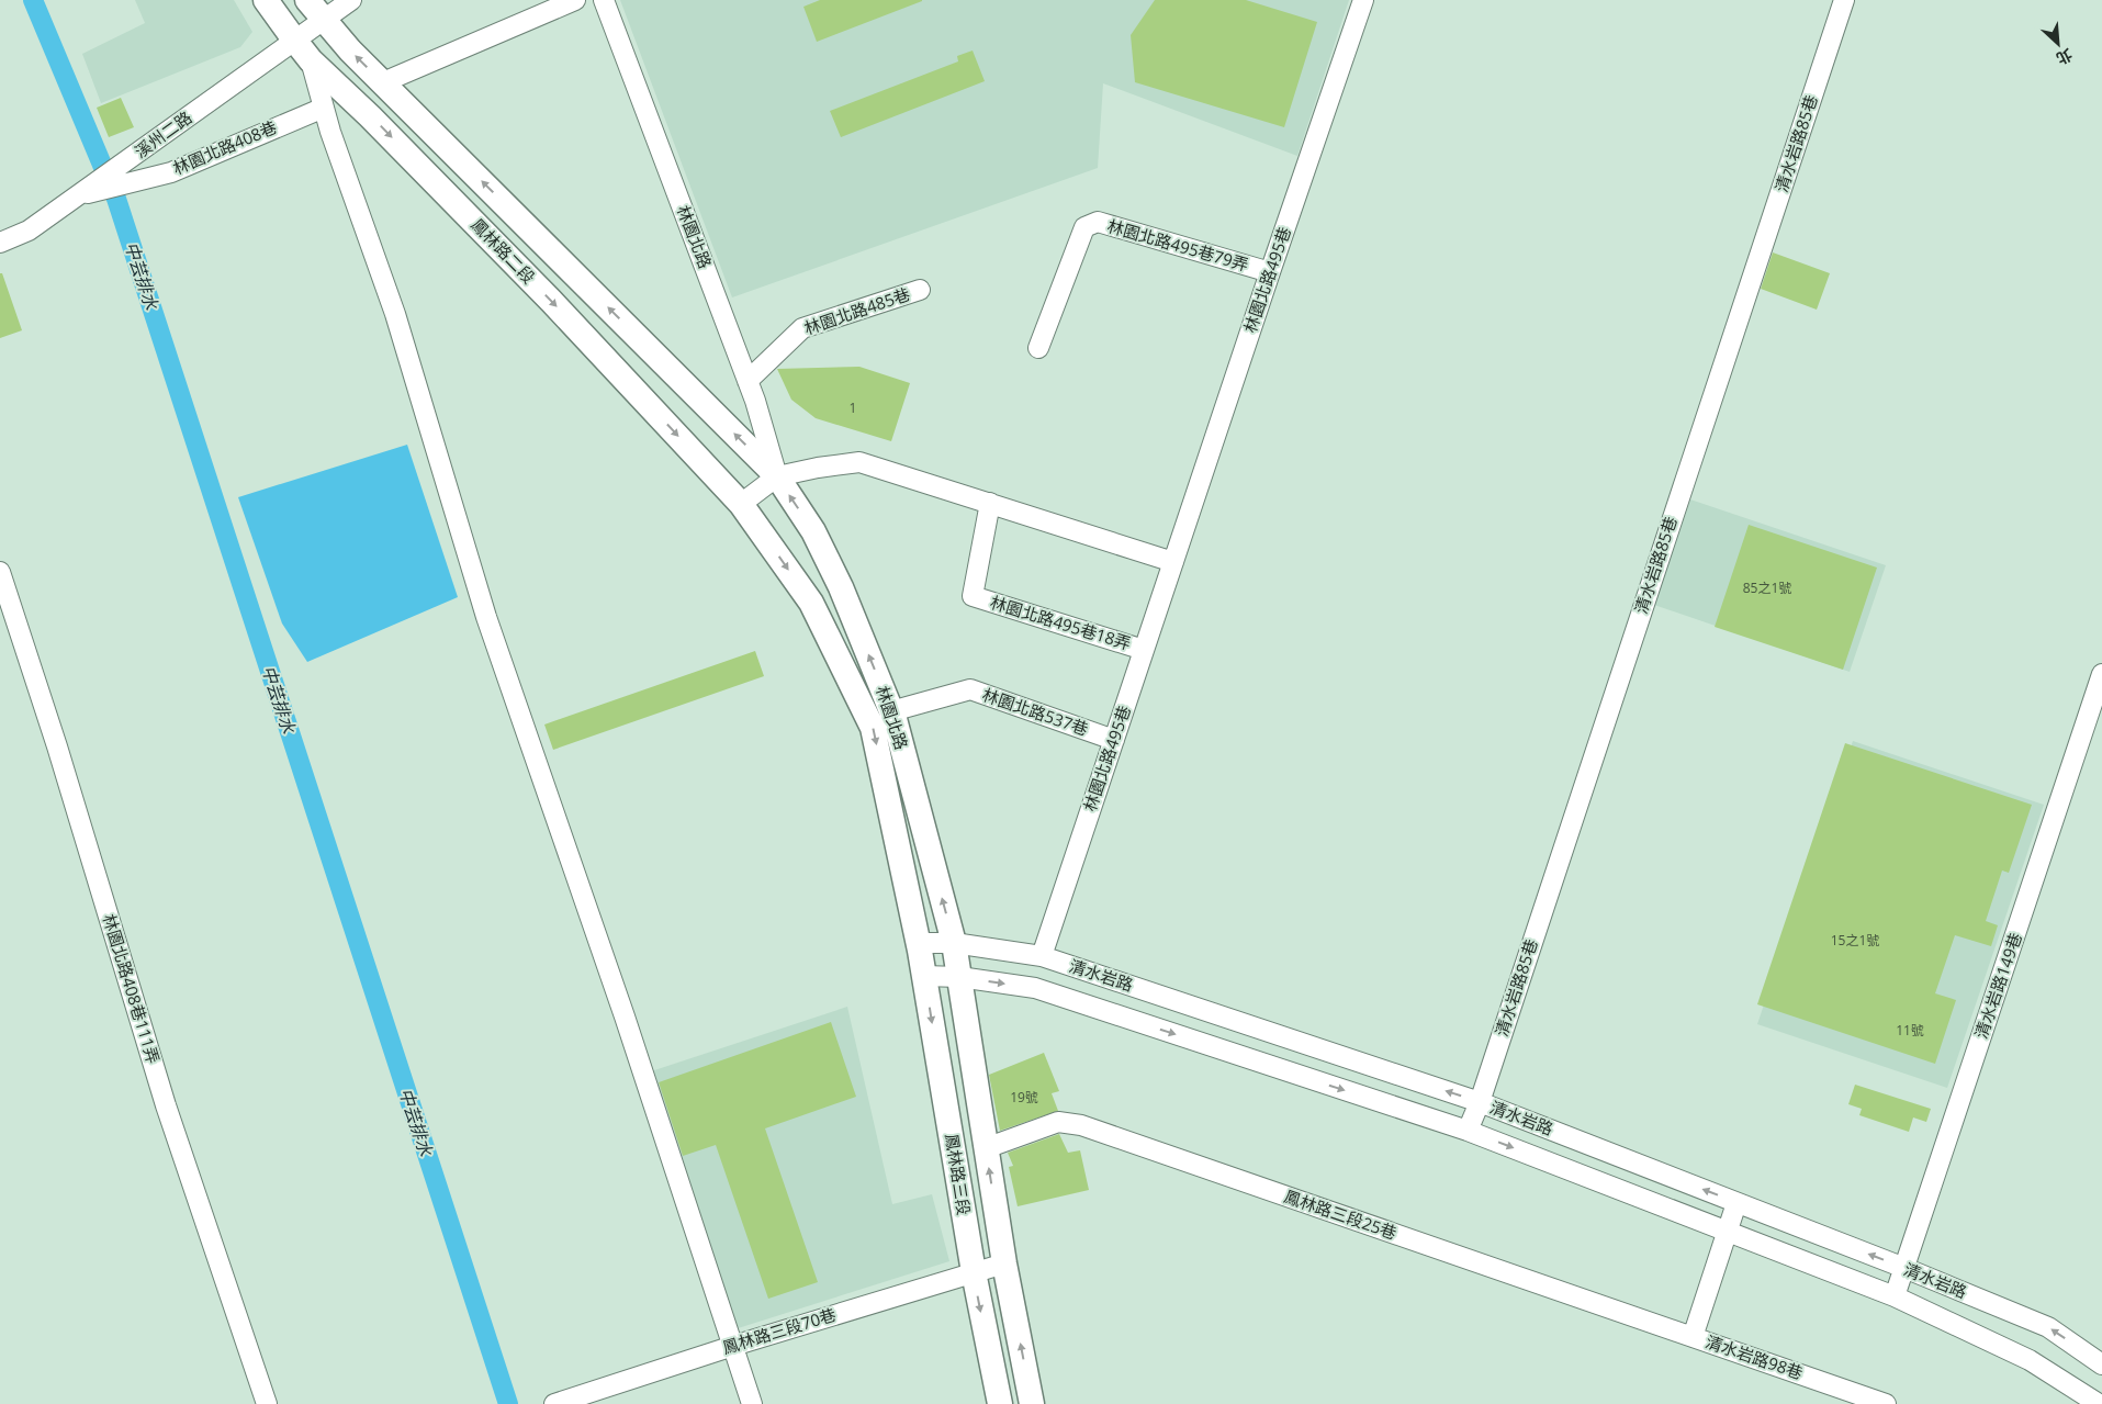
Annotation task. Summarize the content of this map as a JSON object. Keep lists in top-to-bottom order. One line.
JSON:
{"streets":{"main road":["林園北路","鳳林路二段","鳳林路三段"],"street":["溪州二路","清水岩路85巷","林園北路408巷","林園北路495巷79弄","林園北路495巷","林園北路485巷","林園北路495巷18弄","林園北路537巷","清水岩路","清水岩路149巷","林園北路408巷111弄","鳳林路三段25巷","鳳林路三段70巷","清水岩路98巷"]},"crossings":[["溪州二路","林園北路408巷"],["溪州二路","鳳林路二段"],["清水岩路85巷","清水岩路"],["林園北路","鳳林路二段"],["林園北路","林園北路485巷"],["林園北路","林園北路537巷"],["林園北路","清水岩路"],["林園北路","鳳林路三段"],["林園北路495巷79弄","林園北路495巷"],["林園北路495巷","林園北路495巷18弄"],["林園北路495巷","林園北路537巷"],["林園北路495巷","清水岩路"],["清水岩路","清水岩路149巷"],["清水岩路","鳳林路三段"],["清水岩路","清水岩路98巷"],["鳳林路三段","鳳林路三段25巷"],["鳳林路三段","鳳林路三段70巷"],["鳳林路三段25巷","清水岩路98巷"]],"water":["中芸排水"],"house_numbers":["1","85之1號","15之1號","11號","19號"],"north":"bottom right"}
